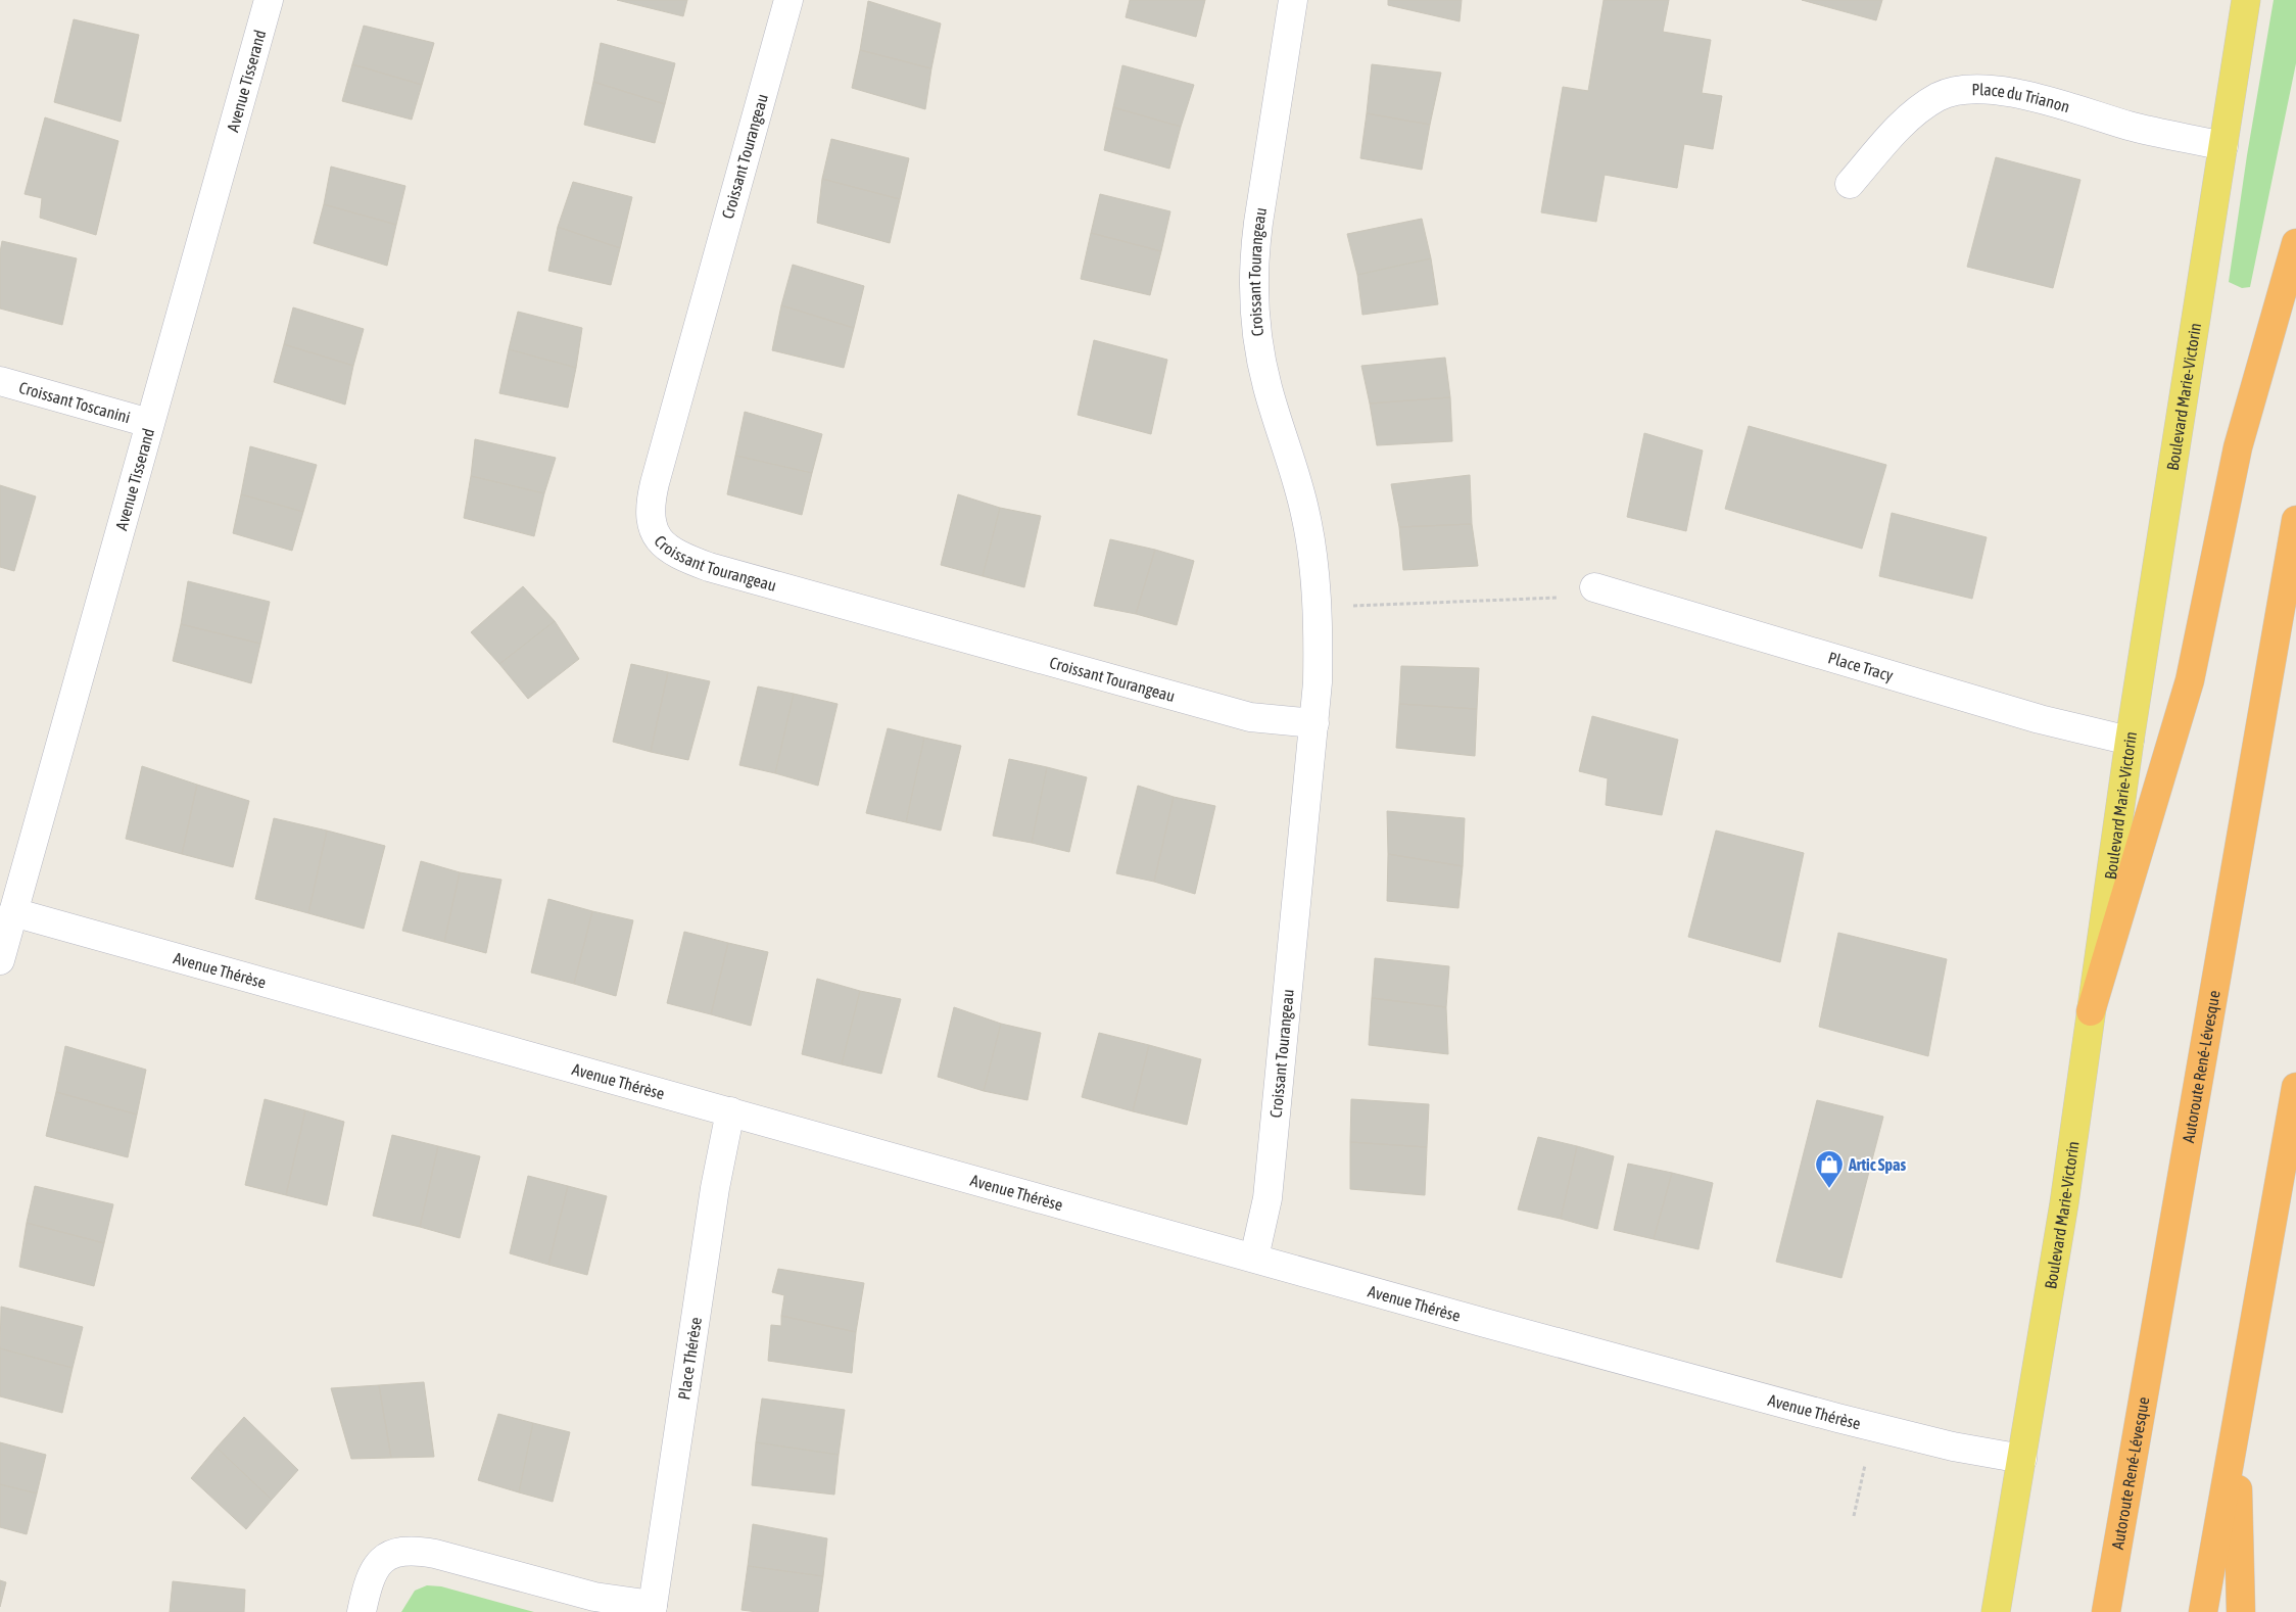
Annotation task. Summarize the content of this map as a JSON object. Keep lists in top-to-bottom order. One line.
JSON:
{"streets":{"highway":["Autoroute René-Lévesque"],"main road":["Boulevard Marie-Victorin"],"street":["Avenue Tisserand","Place du Trianon","Croissant Tourangeau","Croissant Toscanini","Place Tracy","Avenue Thérèse","Place Thérèse"]},"crossings":[["Avenue Tisserand","Croissant Toscanini"],["Avenue Tisserand","Avenue Thérèse"],["Place du Trianon","Boulevard Marie-Victorin"],["Croissant Tourangeau","Avenue Thérèse"],["Boulevard Marie-Victorin","Place Tracy"],["Boulevard Marie-Victorin","Avenue Thérèse"],["Avenue Thérèse","Place Thérèse"]],"places":{"shop":["Artic Spas"]}}
